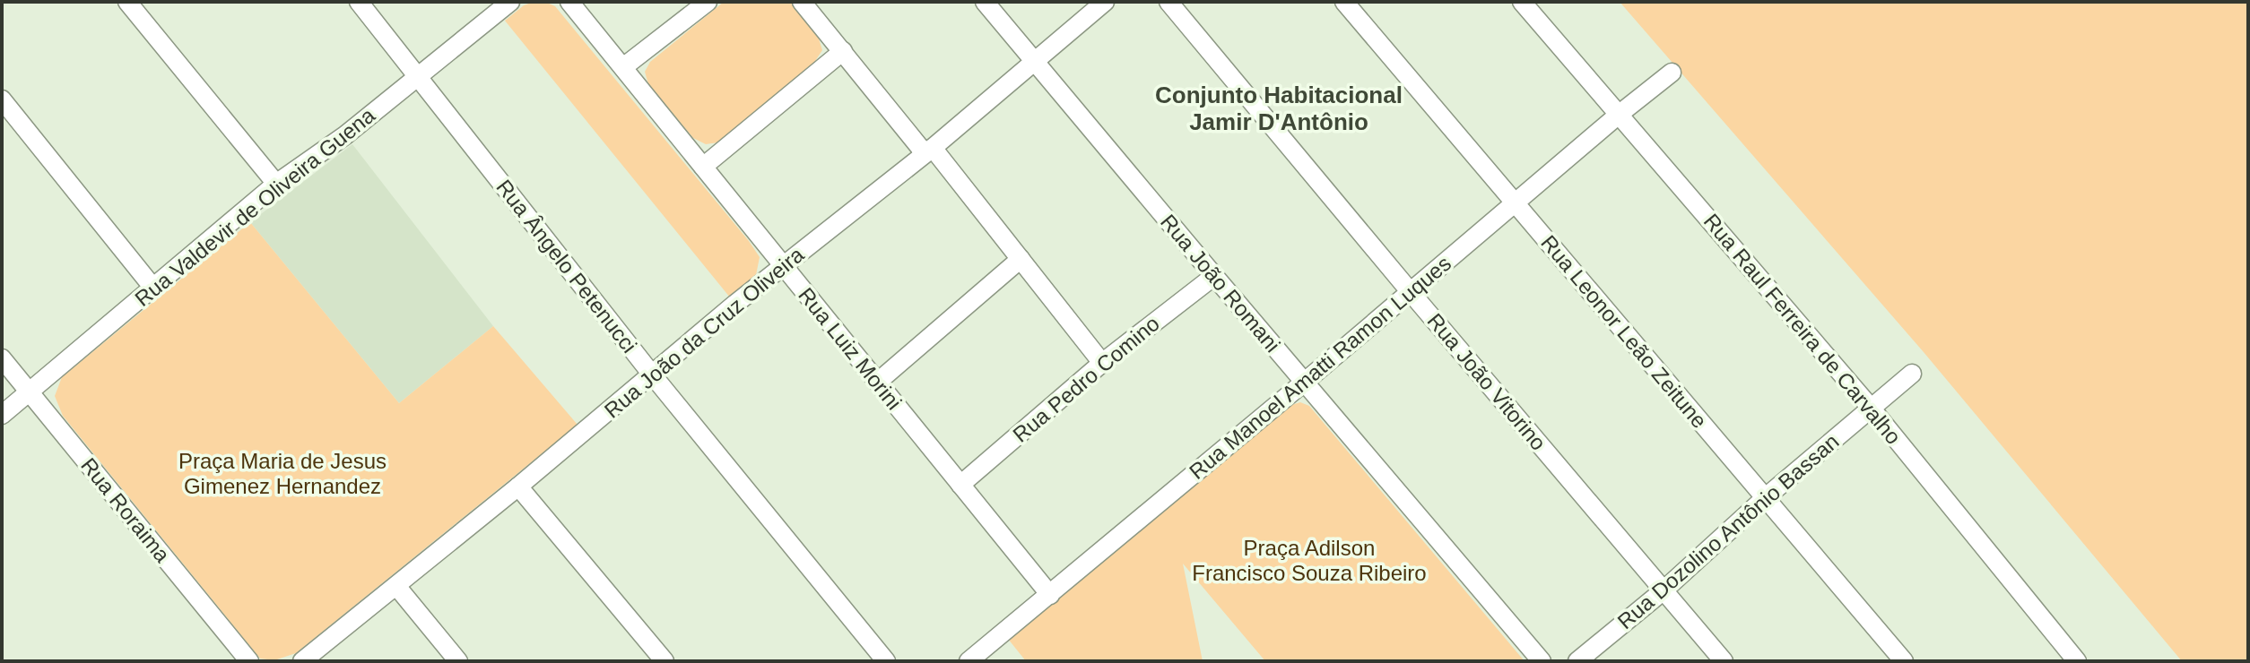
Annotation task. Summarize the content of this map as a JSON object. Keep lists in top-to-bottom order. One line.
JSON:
{"streets":{"street":["Rua Valdevir de Oliveira Guena","Rua Ângelo Petenucci","Rua João Romani","Rua Raul Ferreira de Carvalho","Rua Leonor Leão Zeitune","Rua João da Cruz Oliveira","Rua Luiz Morini","Rua Manoel Amatti Ramon Luques","Rua Pedro Comino","Rua João Vitorino","Rua Roraima","Rua Dozolino Antônio Bassan"]},"crossings":[["Rua Valdevir de Oliveira Guena","Rua Ângelo Petenucci"],["Rua Valdevir de Oliveira Guena","Rua Roraima"],["Rua Ângelo Petenucci","Rua João da Cruz Oliveira"],["Rua João Romani","Rua João da Cruz Oliveira"],["Rua João Romani","Rua Manoel Amatti Ramon Luques"],["Rua João Romani","Rua Pedro Comino"],["Rua Raul Ferreira de Carvalho","Rua Manoel Amatti Ramon Luques"],["Rua Raul Ferreira de Carvalho","Rua Dozolino Antônio Bassan"],["Rua Leonor Leão Zeitune","Rua Manoel Amatti Ramon Luques"],["Rua Leonor Leão Zeitune","Rua Dozolino Antônio Bassan"],["Rua João da Cruz Oliveira","Rua Luiz Morini"],["Rua Luiz Morini","Rua Manoel Amatti Ramon Luques"],["Rua Luiz Morini","Rua Pedro Comino"],["Rua Manoel Amatti Ramon Luques","Rua João Vitorino"],["Rua João Vitorino","Rua Dozolino Antônio Bassan"]],"districts":["Conjunto Habitacional Jamir D'Antônio"],"parks":["Praça Maria de Jesus Gimenez Hernandez","Praça Adilson Francisco Souza Ribeiro"]}
